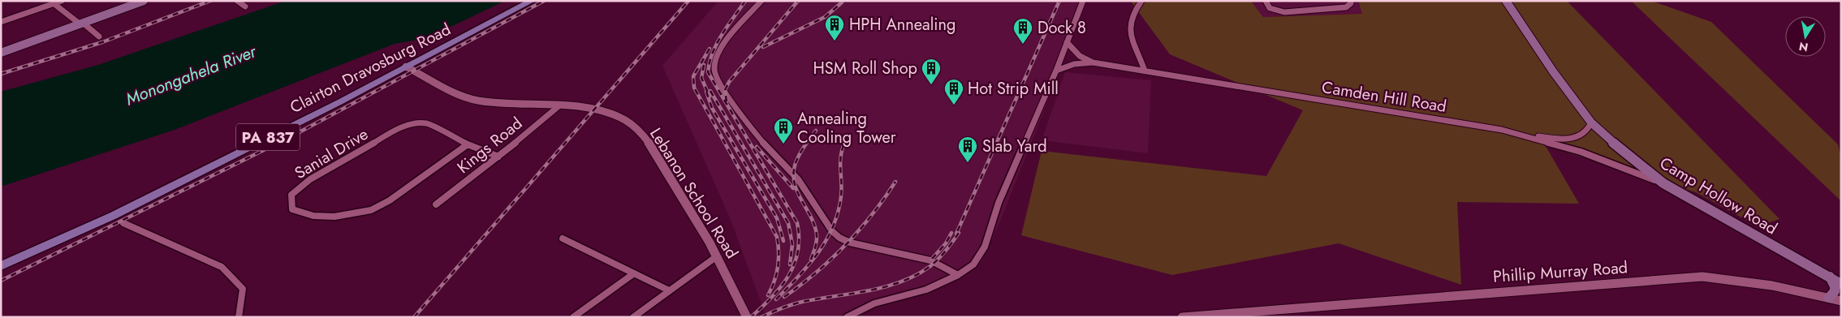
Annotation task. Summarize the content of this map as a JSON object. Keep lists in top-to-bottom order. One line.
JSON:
{"streets":{"main road":["Clairton Dravosburg Road","PA 837","Camp Hollow Road"],"street":["Camden Hill Road","Kings Road","Sanial Drive","Lebanon School Road","Phillip Murray Road"]},"crossings":[["Clairton Dravosburg Road","Lebanon School Road"],["Camden Hill Road","Camp Hollow Road"],["Kings Road","Sanial Drive"],["Kings Road","Lebanon School Road"]],"water":["Monongahela River"],"places":{"building":["HPH Annealing","Dock 8","HSM Roll Shop","Hot Strip Mill","Annealing Cooling Tower","Slab Yard"]},"north":"bottom"}
